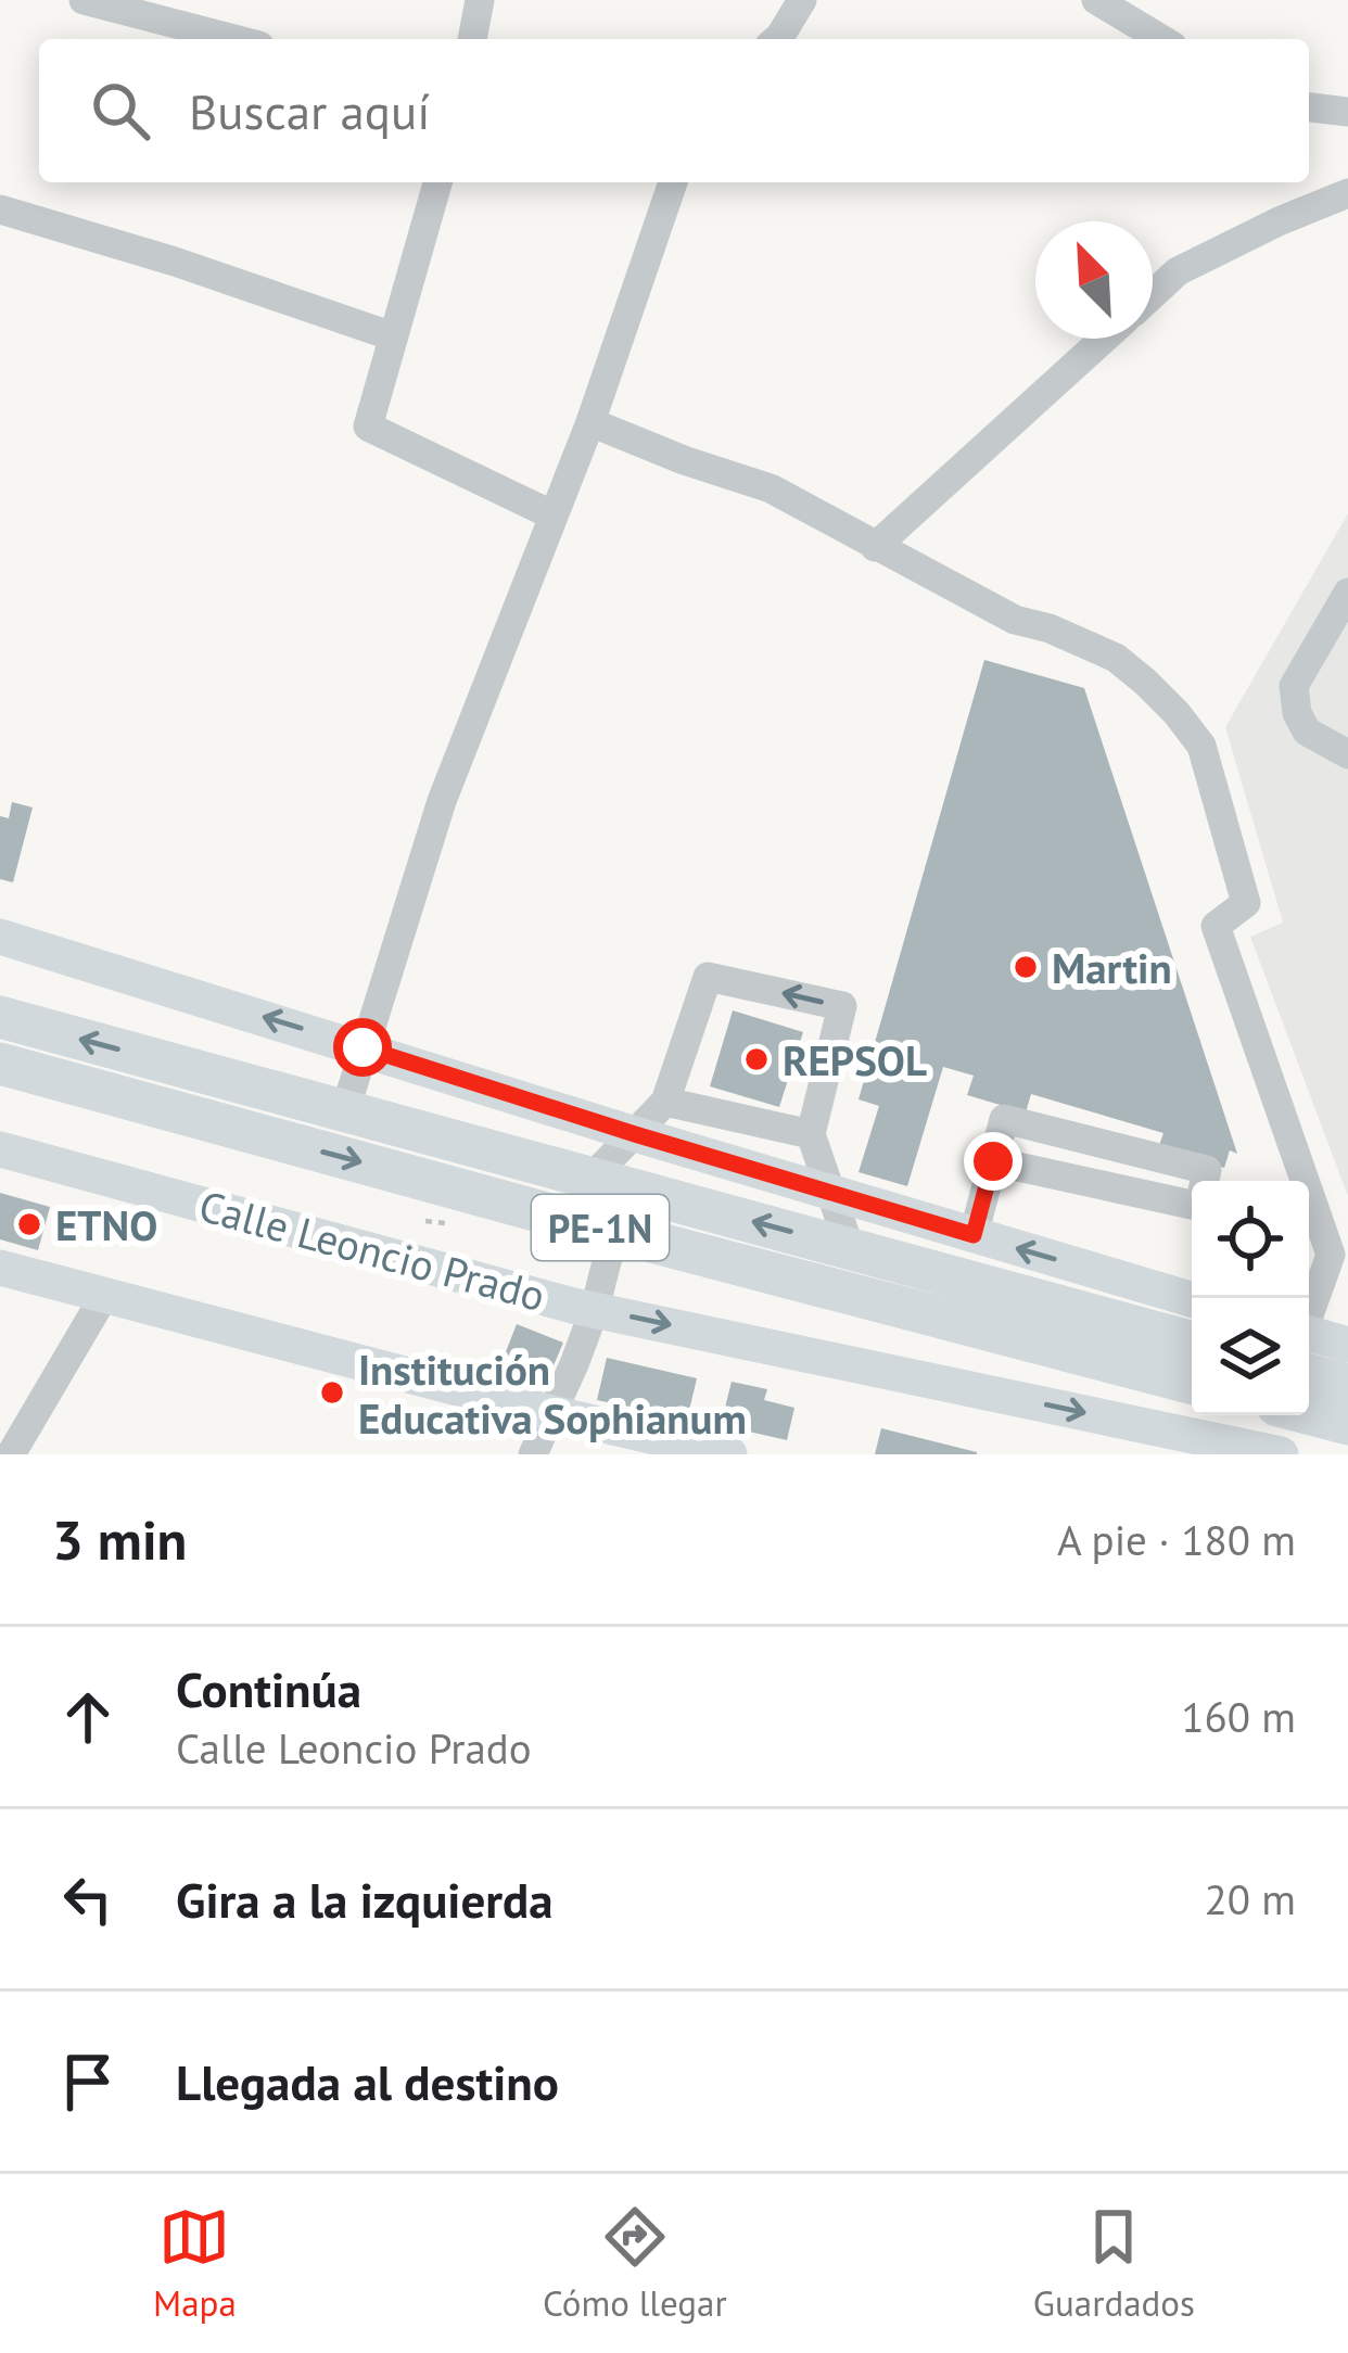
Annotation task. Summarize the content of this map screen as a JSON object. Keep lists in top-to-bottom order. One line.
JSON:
{"streets":{"highway":["PE-1N"],"main road":["Calle Leoncio Prado"]},"places":["Martin","REPSOL","ETNO","Institución Educativa Sophianum"],"north":"top left","page":{"search":"Buscar aquí","heading":["3 min","A pie · 180 m"],"list":[["Continúa","Calle Leoncio Prado","160 m"],["Gira a la izquierda","20 m"],"Llegada al destino"],"nav":["Mapa","Cómo llegar","Guardados"]}}
